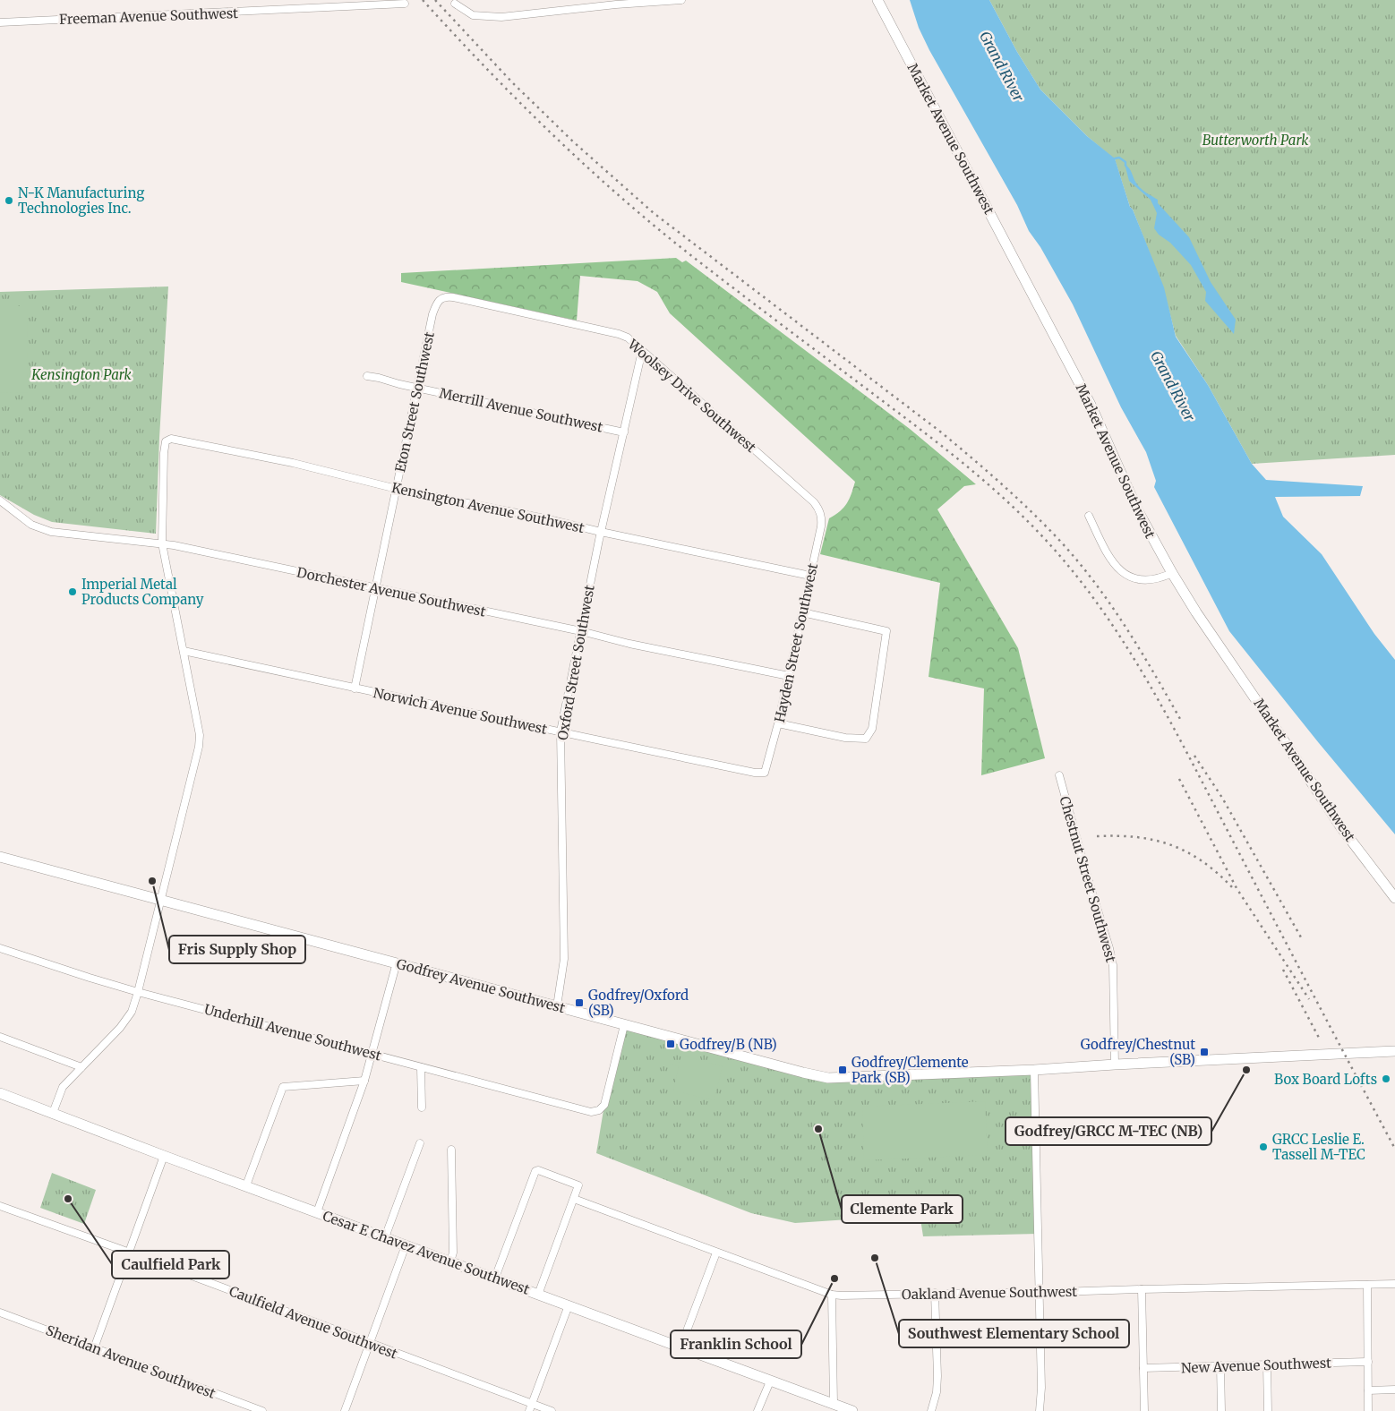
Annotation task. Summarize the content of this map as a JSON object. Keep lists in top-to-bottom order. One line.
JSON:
{"streets":{"main road":["Market Avenue Southwest","Godfrey Avenue Southwest","Cesar E Chavez Avenue Southwest"],"street":["Freeman Avenue Southwest","Woolsey Drive Southwest","Eton Street Southwest","Merrill Avenue Southwest","Kensington Avenue Southwest","Dorchester Avenue Southwest","Hayden Street Southwest","Oxford Street Southwest","Norwich Avenue Southwest","Chestnut Street Southwest","Underhill Avenue Southwest","Oakland Avenue Southwest","Caulfield Avenue Southwest","Sheridan Avenue Southwest","New Avenue Southwest"]},"crossings":[["Woolsey Drive Southwest","Eton Street Southwest"],["Woolsey Drive Southwest","Hayden Street Southwest"],["Woolsey Drive Southwest","Oxford Street Southwest"],["Eton Street Southwest","Merrill Avenue Southwest"],["Eton Street Southwest","Kensington Avenue Southwest"],["Eton Street Southwest","Dorchester Avenue Southwest"],["Eton Street Southwest","Norwich Avenue Southwest"],["Merrill Avenue Southwest","Oxford Street Southwest"],["Kensington Avenue Southwest","Dorchester Avenue Southwest"],["Kensington Avenue Southwest","Hayden Street Southwest"],["Kensington Avenue Southwest","Oxford Street Southwest"],["Dorchester Avenue Southwest","Hayden Street Southwest"],["Dorchester Avenue Southwest","Oxford Street Southwest"],["Hayden Street Southwest","Norwich Avenue Southwest"],["Oxford Street Southwest","Norwich Avenue Southwest"],["Oxford Street Southwest","Godfrey Avenue Southwest"],["Chestnut Street Southwest","Godfrey Avenue Southwest"],["Godfrey Avenue Southwest","Underhill Avenue Southwest"]],"water":["Grand River"],"parks":["Butterworth Park","Kensington Park"],"places":{"other":["N-K Manufacturing Technologies Inc.","Imperial Metal Products Company","Fris Supply Shop","Godfrey/GRCC M-TEC (NB)","Box Board Lofts","Clemente Park","GRCC Leslie E. Tassell M-TEC","Caulfield Park","Southwest Elementary School","Franklin School"],"transit":["Godfrey/Oxford (SB)","Godfrey/B (NB)","Godfrey/Chestnut (SB)","Godfrey/Clemente Park (SB)"]}}
